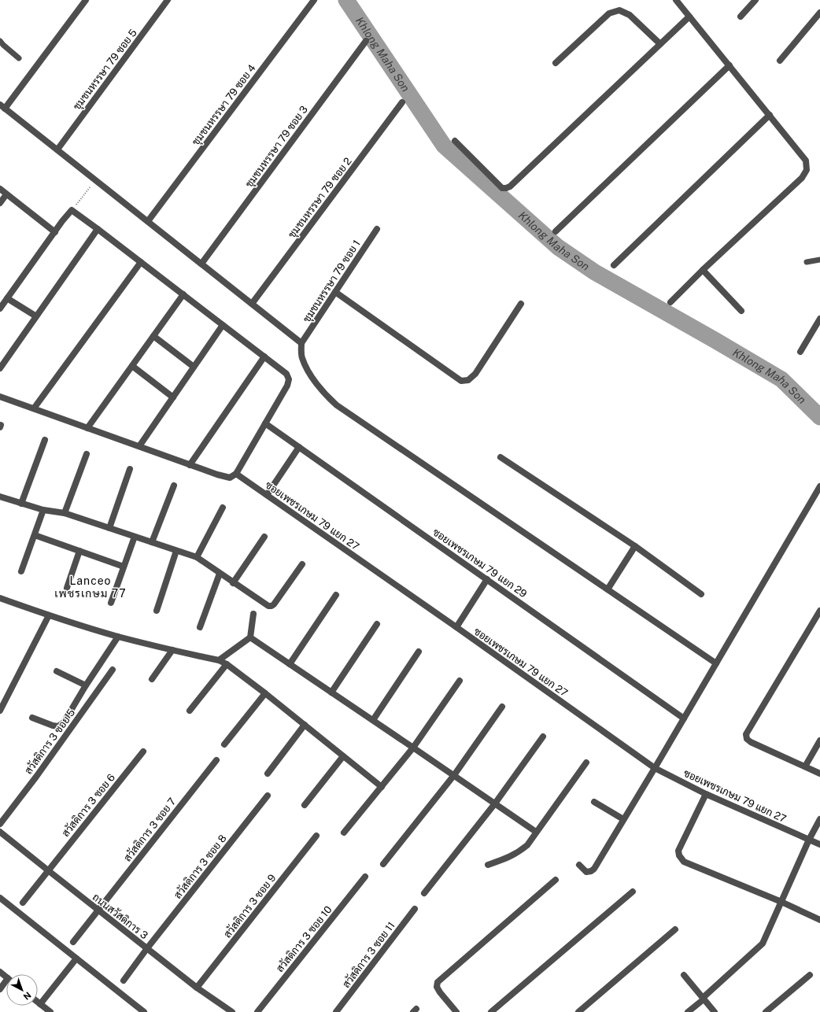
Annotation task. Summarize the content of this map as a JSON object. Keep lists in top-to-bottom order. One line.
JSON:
{"streets":{"street":["ชุมชนหรรษา 79 ซอย 5","ชุมชนหรรษา 79 ซอย 4","ชุมชนหรรษา 79 ซอย 3","ชุมชนหรรษา 79 ซอย 2","ชุมชนหรรษา 79 ซอย 1","ซอยเพชรเกษม 79 แยก 27","ซอยเพชรเกษม 79 แยก 29","สวัสดิการ 3 ซอย 5","สวัสดิการ 3 ซอย 6","สวัสดิการ 3 ซอย 7","สวัสดิการ 3 ซอย 8","สวัสดิการ 3 ซอย 9","ถนนสวัสดิการ 3","สวัสดิการ 3 ซอย 10","สวัสดิการ 3 ซอย 11"]},"crossings":[["สวัสดิการ 3 ซอย 6","ถนนสวัสดิการ 3"],["สวัสดิการ 3 ซอย 7","ถนนสวัสดิการ 3"],["สวัสดิการ 3 ซอย 8","ถนนสวัสดิการ 3"],["สวัสดิการ 3 ซอย 9","ถนนสวัสดิการ 3"]],"districts":["Lanceo เพชรเกษม 77"],"water":["Khlong Maha Son"],"north":"bottom right"}
